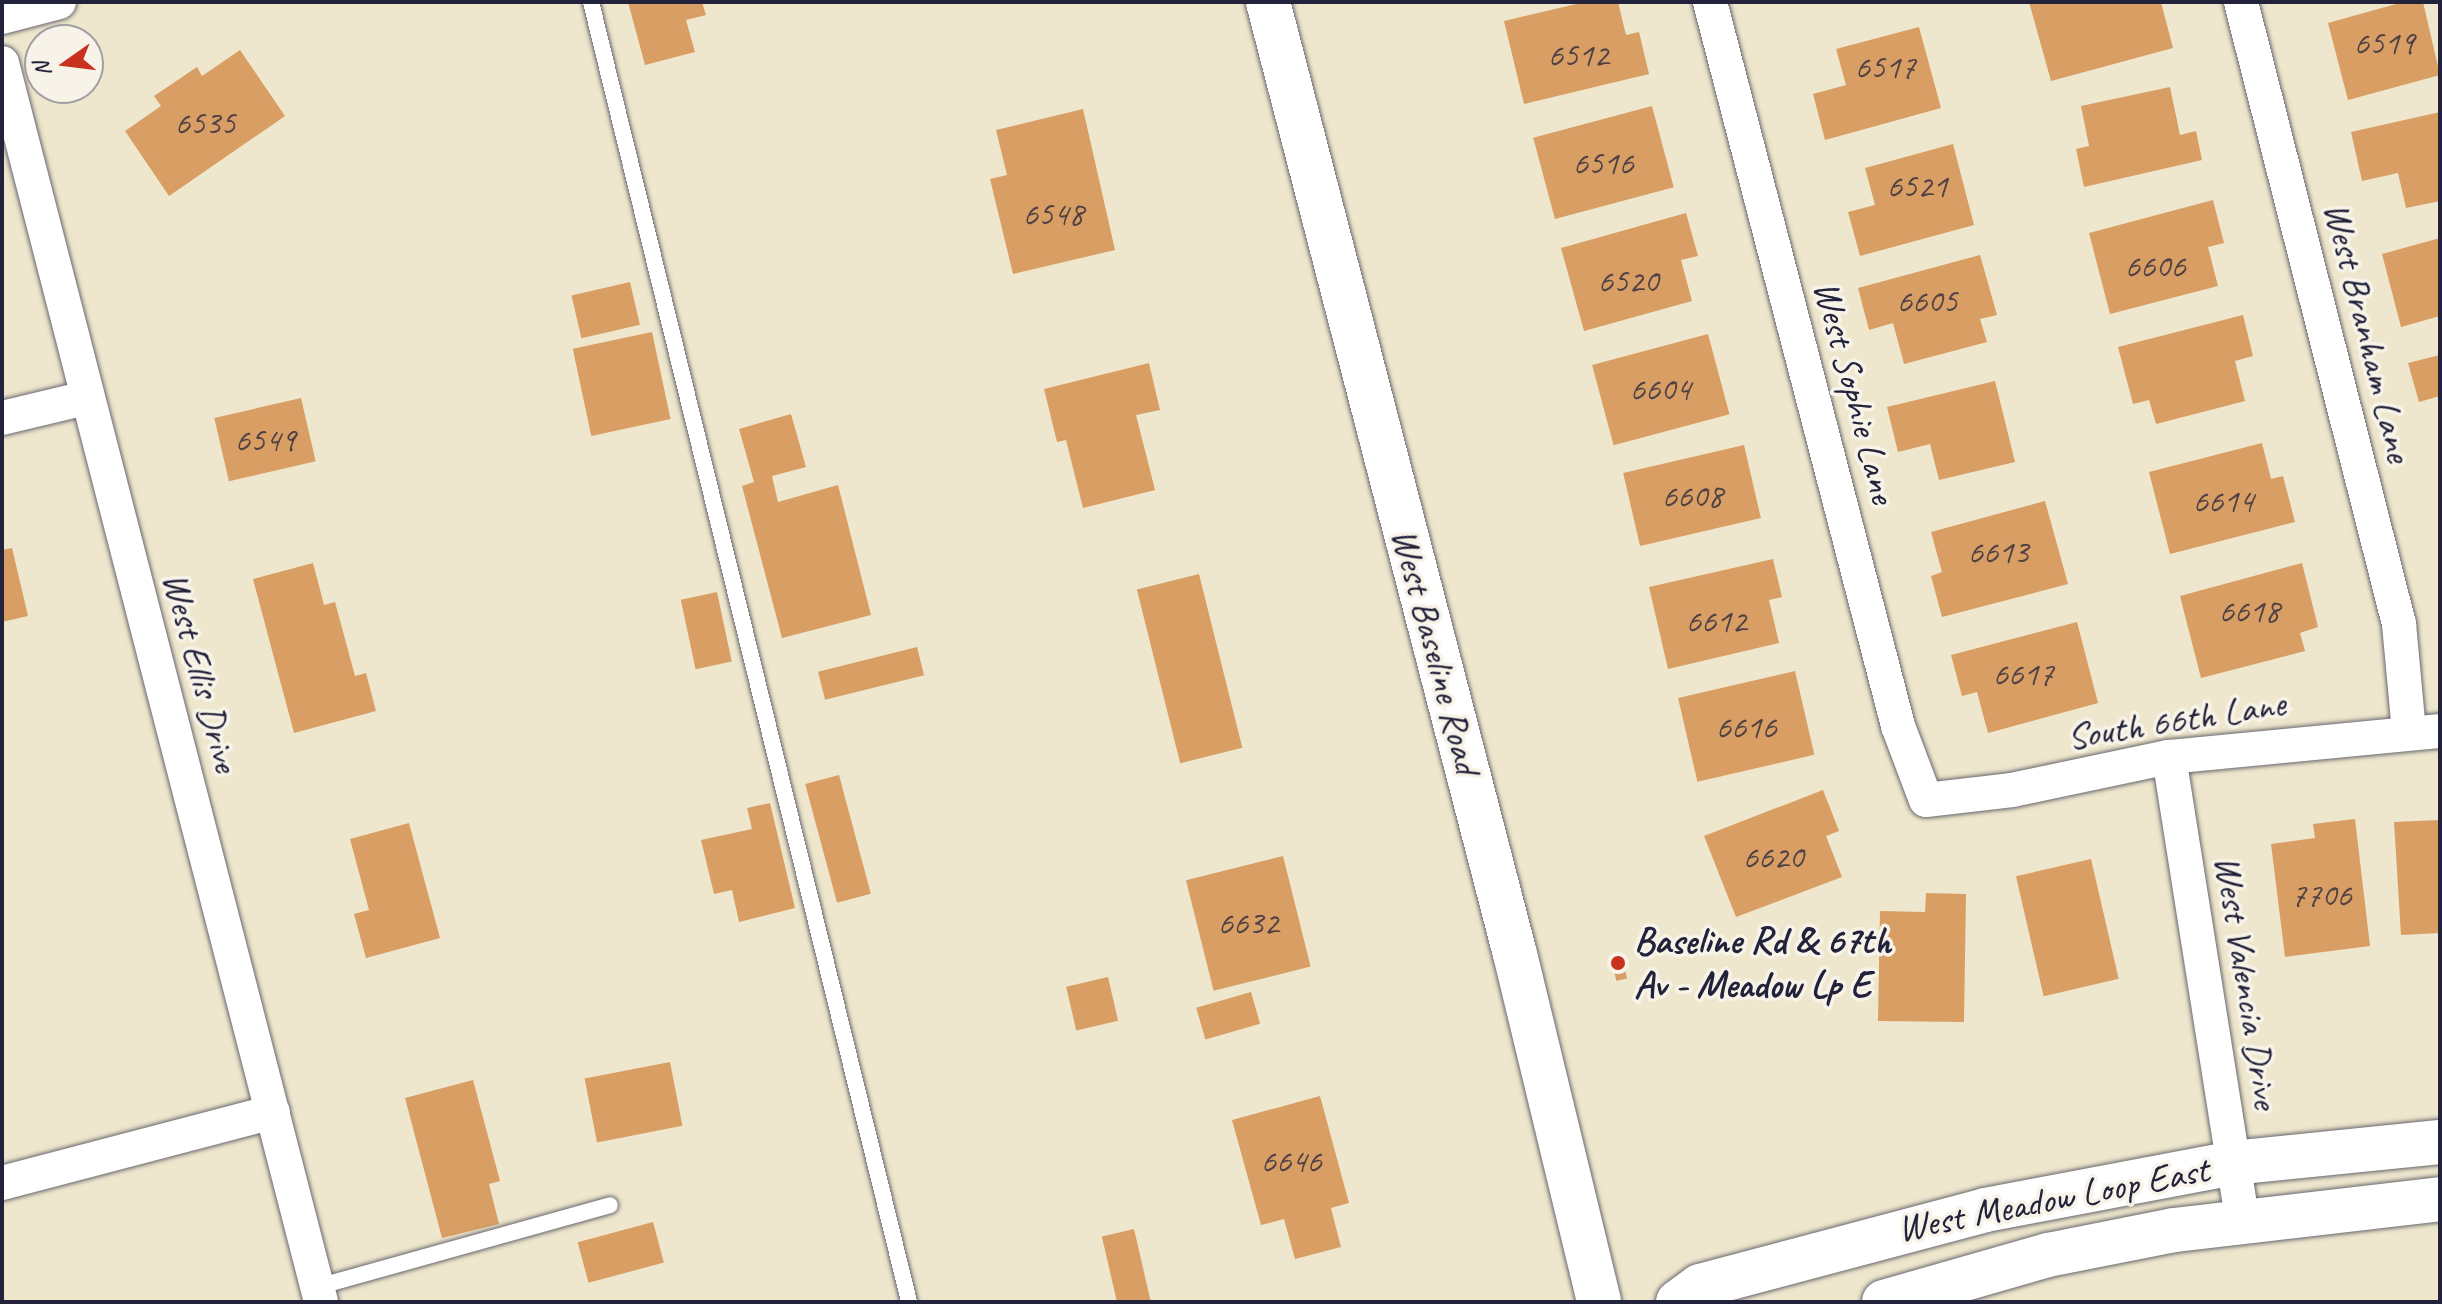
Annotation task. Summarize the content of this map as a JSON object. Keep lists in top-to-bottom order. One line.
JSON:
{"streets":{"street":["West Branham Lane","West Sophie Lane","West Baseline Road","West Ellis Drive","South 66th Lane","West Valencia Drive","West Meadow Loop East"]},"crossings":[["West Branham Lane","South 66th Lane"],["West Sophie Lane","South 66th Lane"],["South 66th Lane","West Valencia Drive"],["West Valencia Drive","West Meadow Loop East"]],"places":["Baseline Rd & 67th Av - Meadow Lp E"],"house_numbers":["6519","6512","6517","6535","6516","6521","6548","6606","6520","6605","6604","6549","6608","6614","6613","6618","6612","6617","6616","6620","7706","6632","6646"],"north":"left"}
